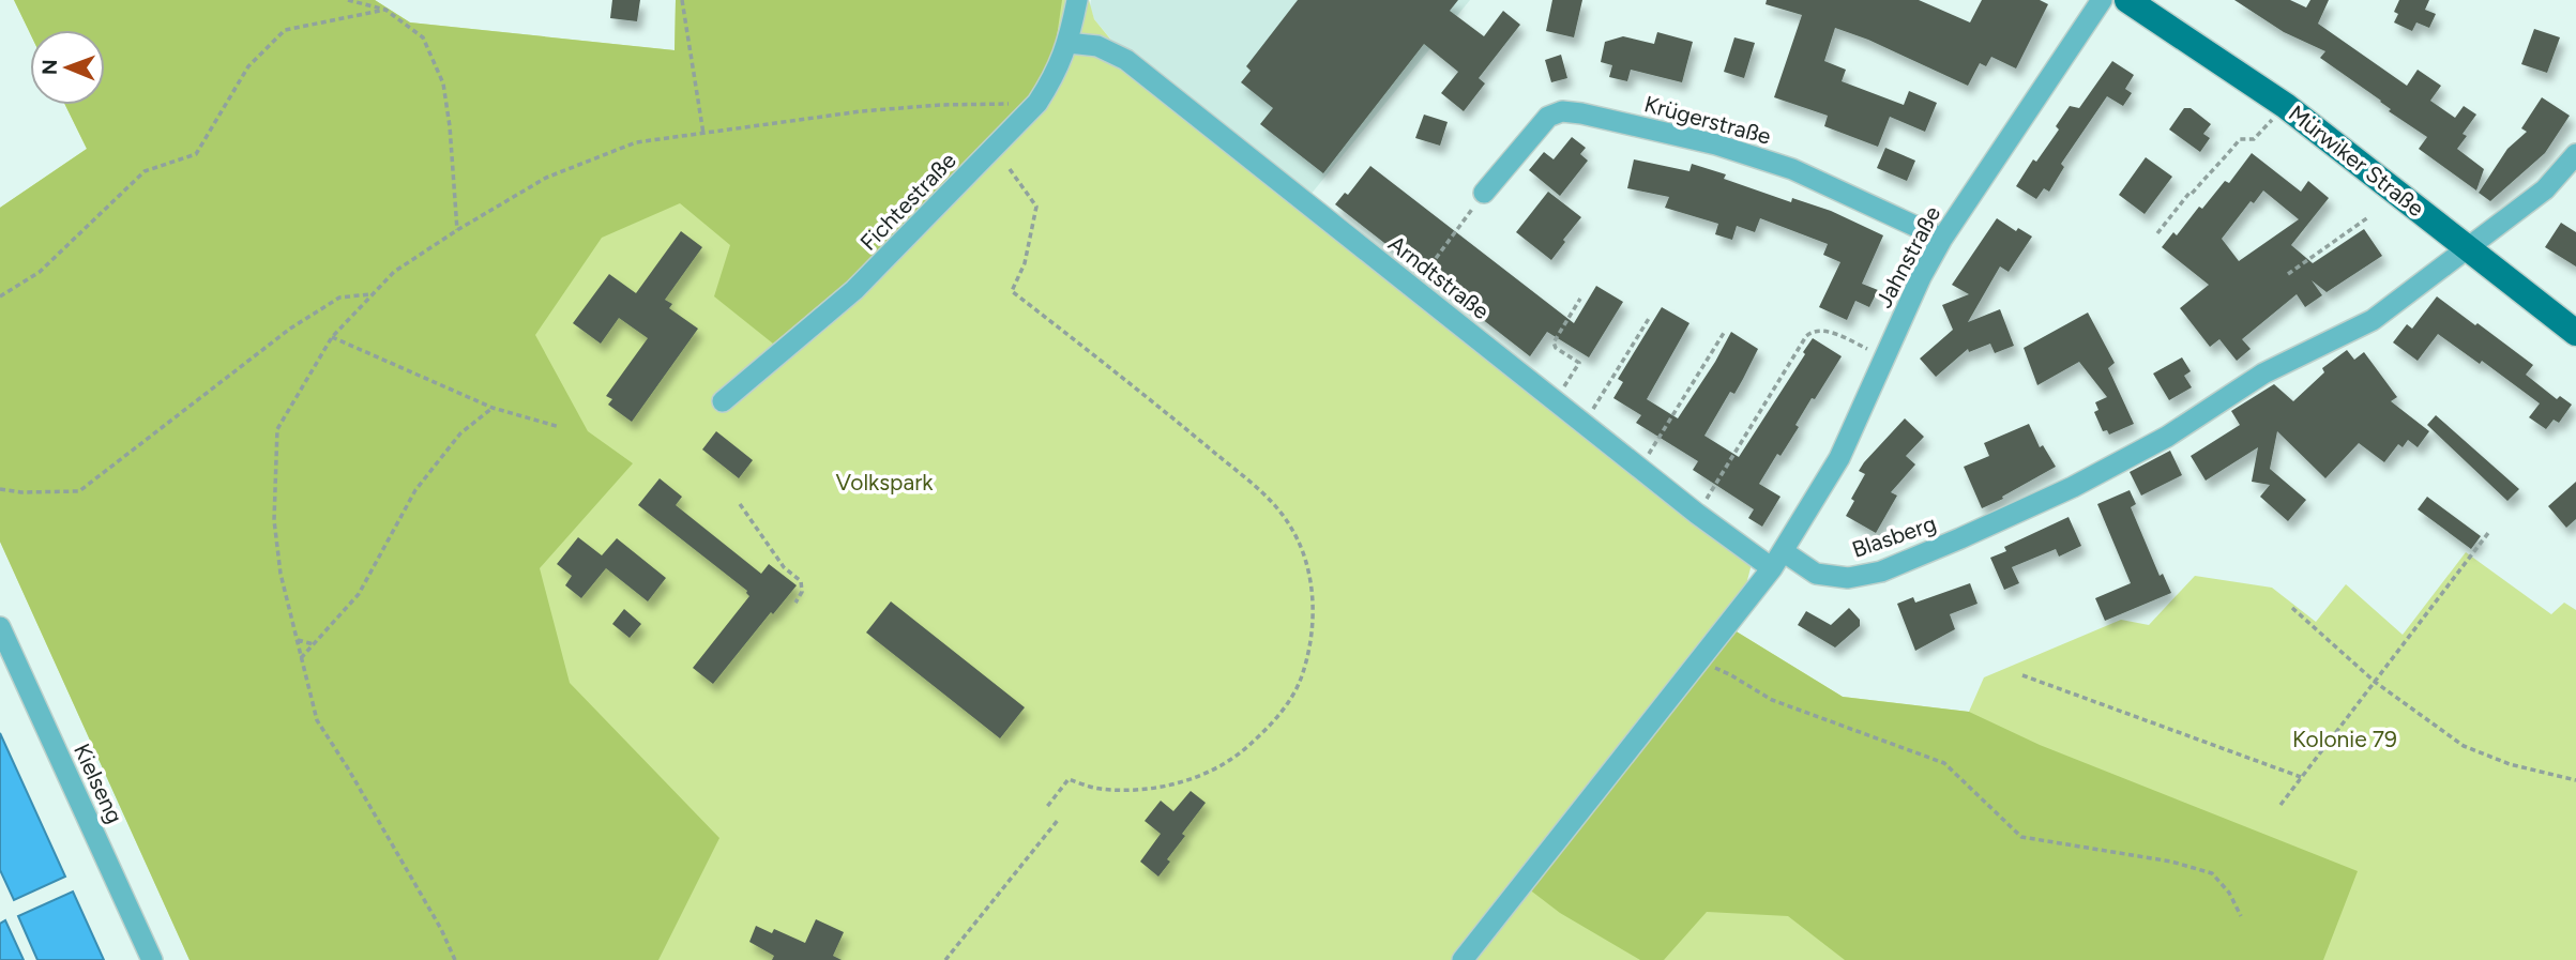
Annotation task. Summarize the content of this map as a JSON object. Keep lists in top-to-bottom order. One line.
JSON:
{"streets":{"main road":["Mürwiker Straße"],"street":["Krügerstraße","Fichtestraße","Jahnstraße","Arndtstraße","Blasberg","Kielseng"]},"crossings":[["Krügerstraße","Jahnstraße"],["Mürwiker Straße","Blasberg"],["Fichtestraße","Arndtstraße"],["Jahnstraße","Arndtstraße"],["Jahnstraße","Blasberg"],["Arndtstraße","Blasberg"]],"parks":["Volkspark","Kolonie 79"],"north":"left"}
